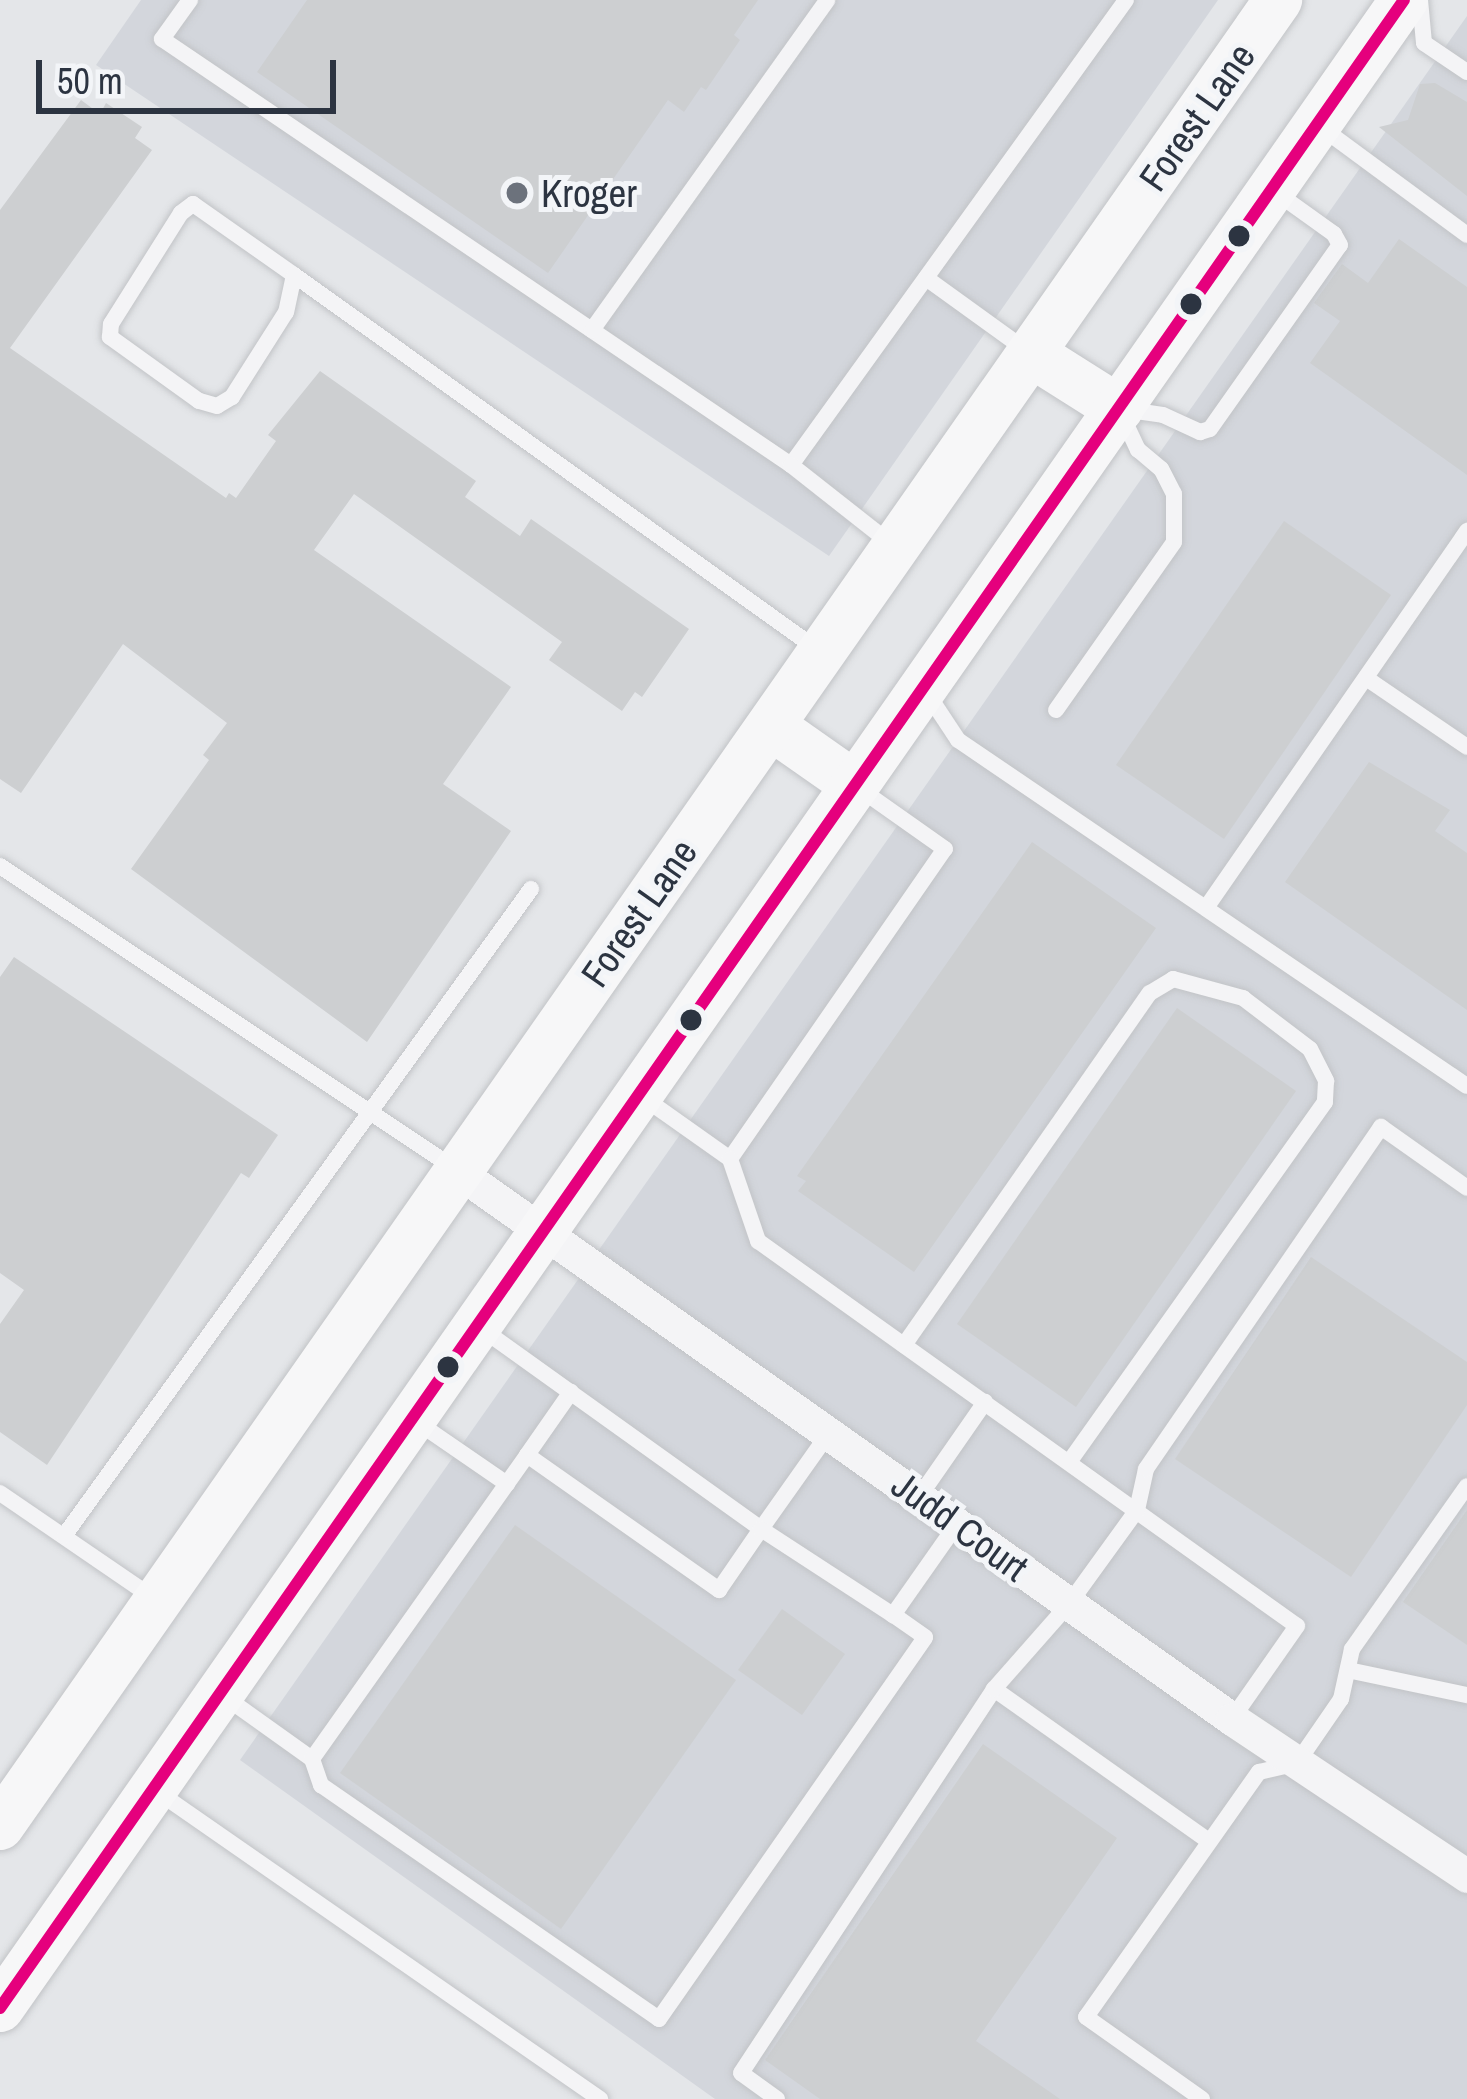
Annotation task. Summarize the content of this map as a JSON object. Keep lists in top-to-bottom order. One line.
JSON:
{"streets":{"main road":["Forest Lane"],"street":["Judd Court"]},"crossings":[["Forest Lane","Judd Court"]],"places":["Kroger"],"scale_bar":"50 m"}
